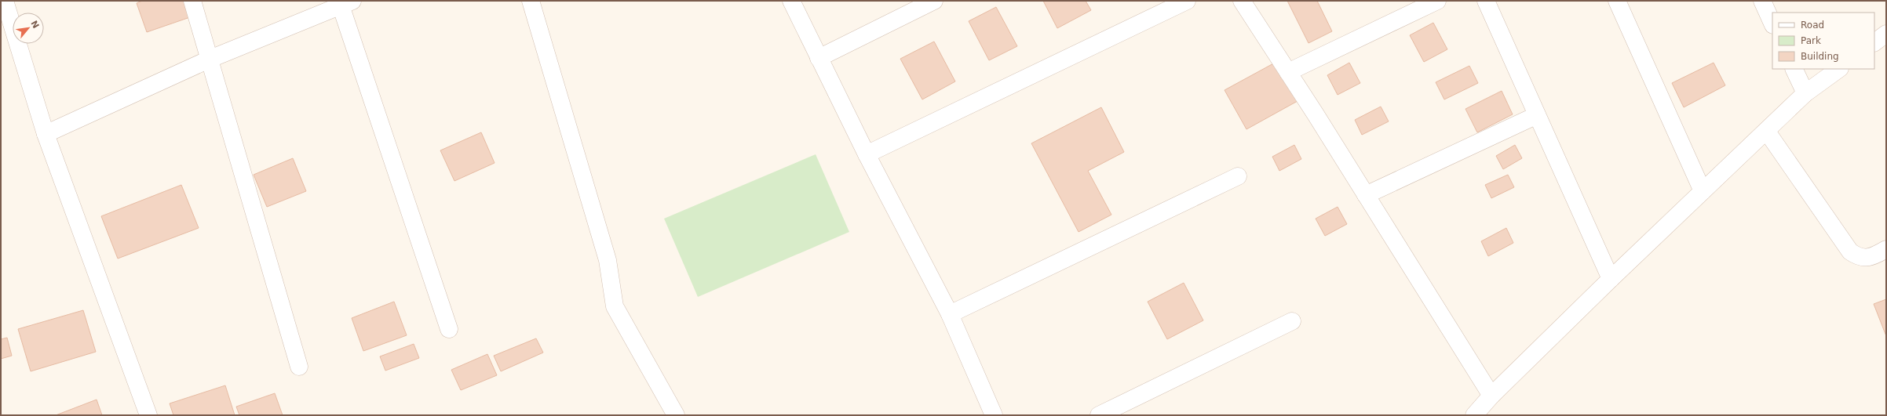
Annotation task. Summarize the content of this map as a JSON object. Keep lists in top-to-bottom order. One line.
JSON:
{"legend":["Road","Park","Building"],"north":"top right"}
